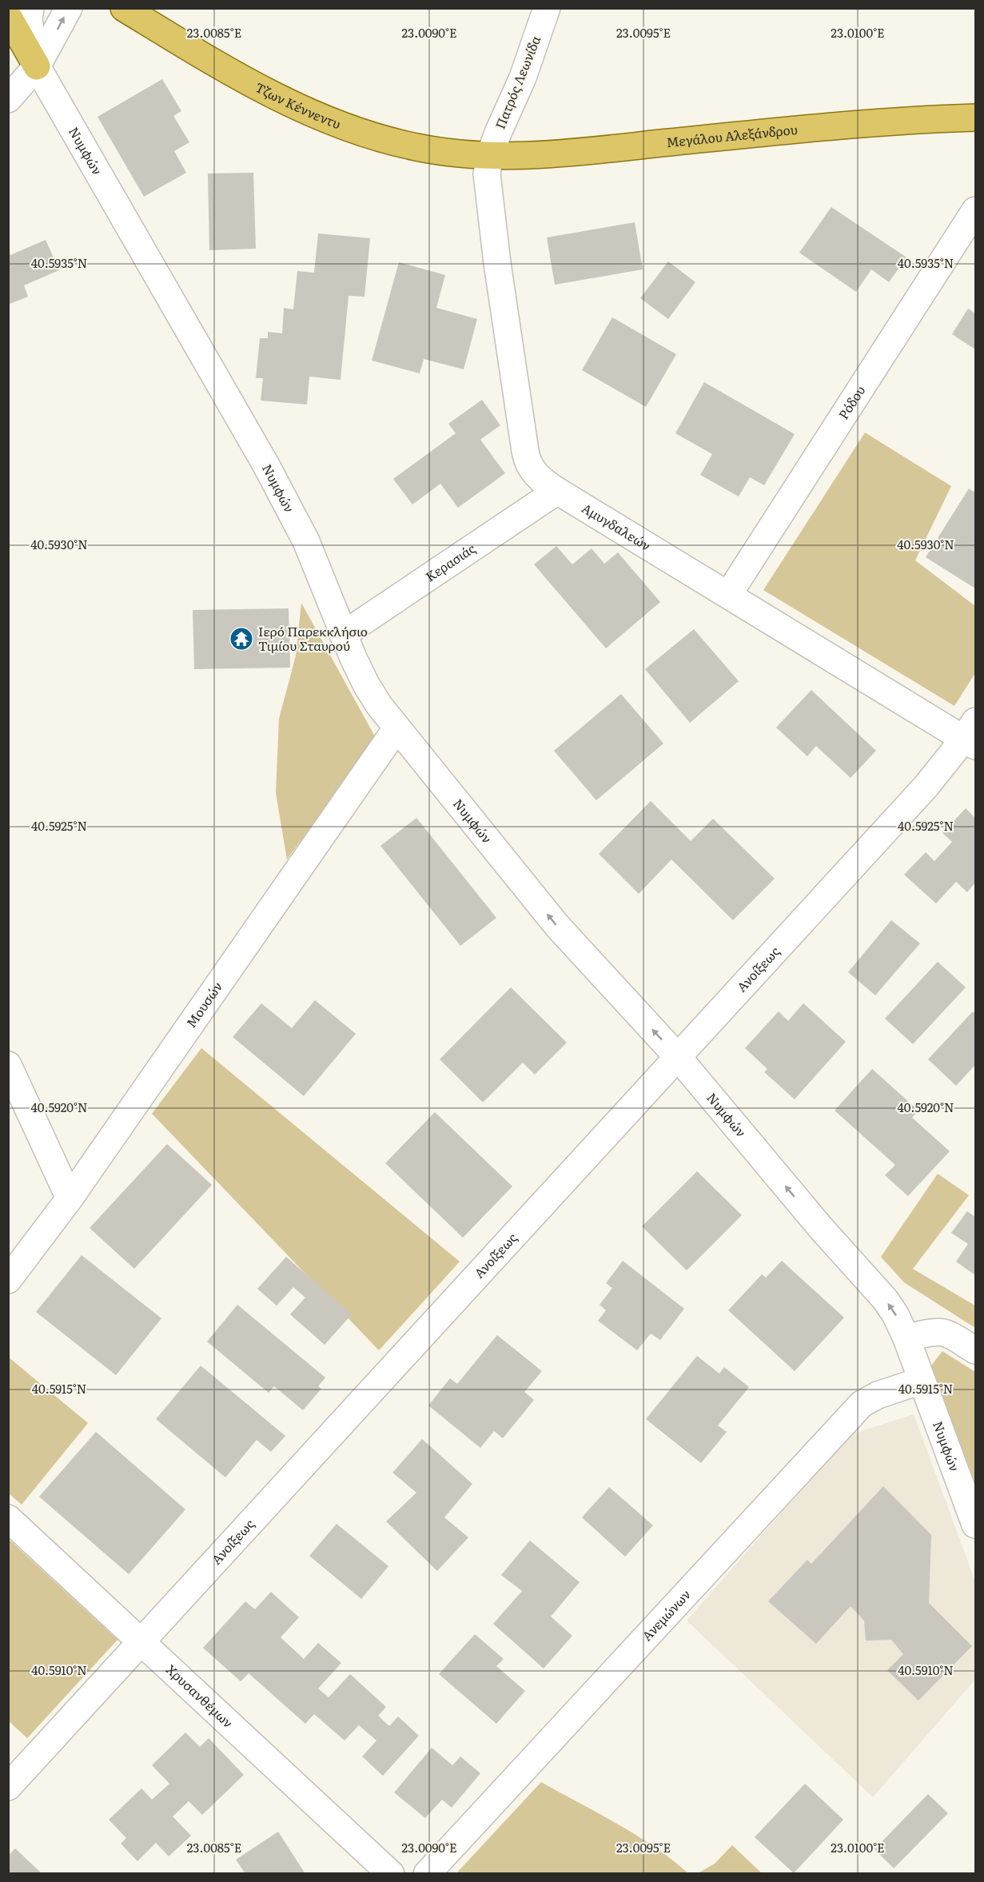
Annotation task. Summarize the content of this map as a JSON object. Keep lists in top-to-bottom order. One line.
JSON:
{"streets":{"main road":["Τζων Κέννεντυ","Μεγάλου Αλεξάνδρου"],"street":["Πατρός Λεωνίδα","Νυμφών","Ρόδου","Αμυγδαλεών","Κερασιάς","Ανοίξεως","Μουσών","Ανεμώνων","Χρυσανθέμων"]},"crossings":[["Πατρός Λεωνίδα","Τζων Κέννεντυ"],["Πατρός Λεωνίδα","Μεγάλου Αλεξάνδρου"],["Πατρός Λεωνίδα","Αμυγδαλεών"],["Τζων Κέννεντυ","Μεγάλου Αλεξάνδρου"],["Τζων Κέννεντυ","Αμυγδαλεών"],["Μεγάλου Αλεξάνδρου","Αμυγδαλεών"],["Νυμφών","Κερασιάς"],["Νυμφών","Ανοίξεως"],["Νυμφών","Μουσών"],["Νυμφών","Ανεμώνων"],["Ρόδου","Αμυγδαλεών"],["Αμυγδαλεών","Κερασιάς"],["Αμυγδαλεών","Ανοίξεως"],["Ανοίξεως","Χρυσανθέμων"]],"one_way":["Νυμφών"],"places":{"temple":["Ιερό Παρεκκλήσιο Τιμίου Σταυρού"]},"coordinates":["23.0085°E","23.0090°E","23.0095°E","23.0100°E","40.5935°N","40.5930°N","40.5925°N","40.5920°N","40.5915°N","40.5910°N"]}
